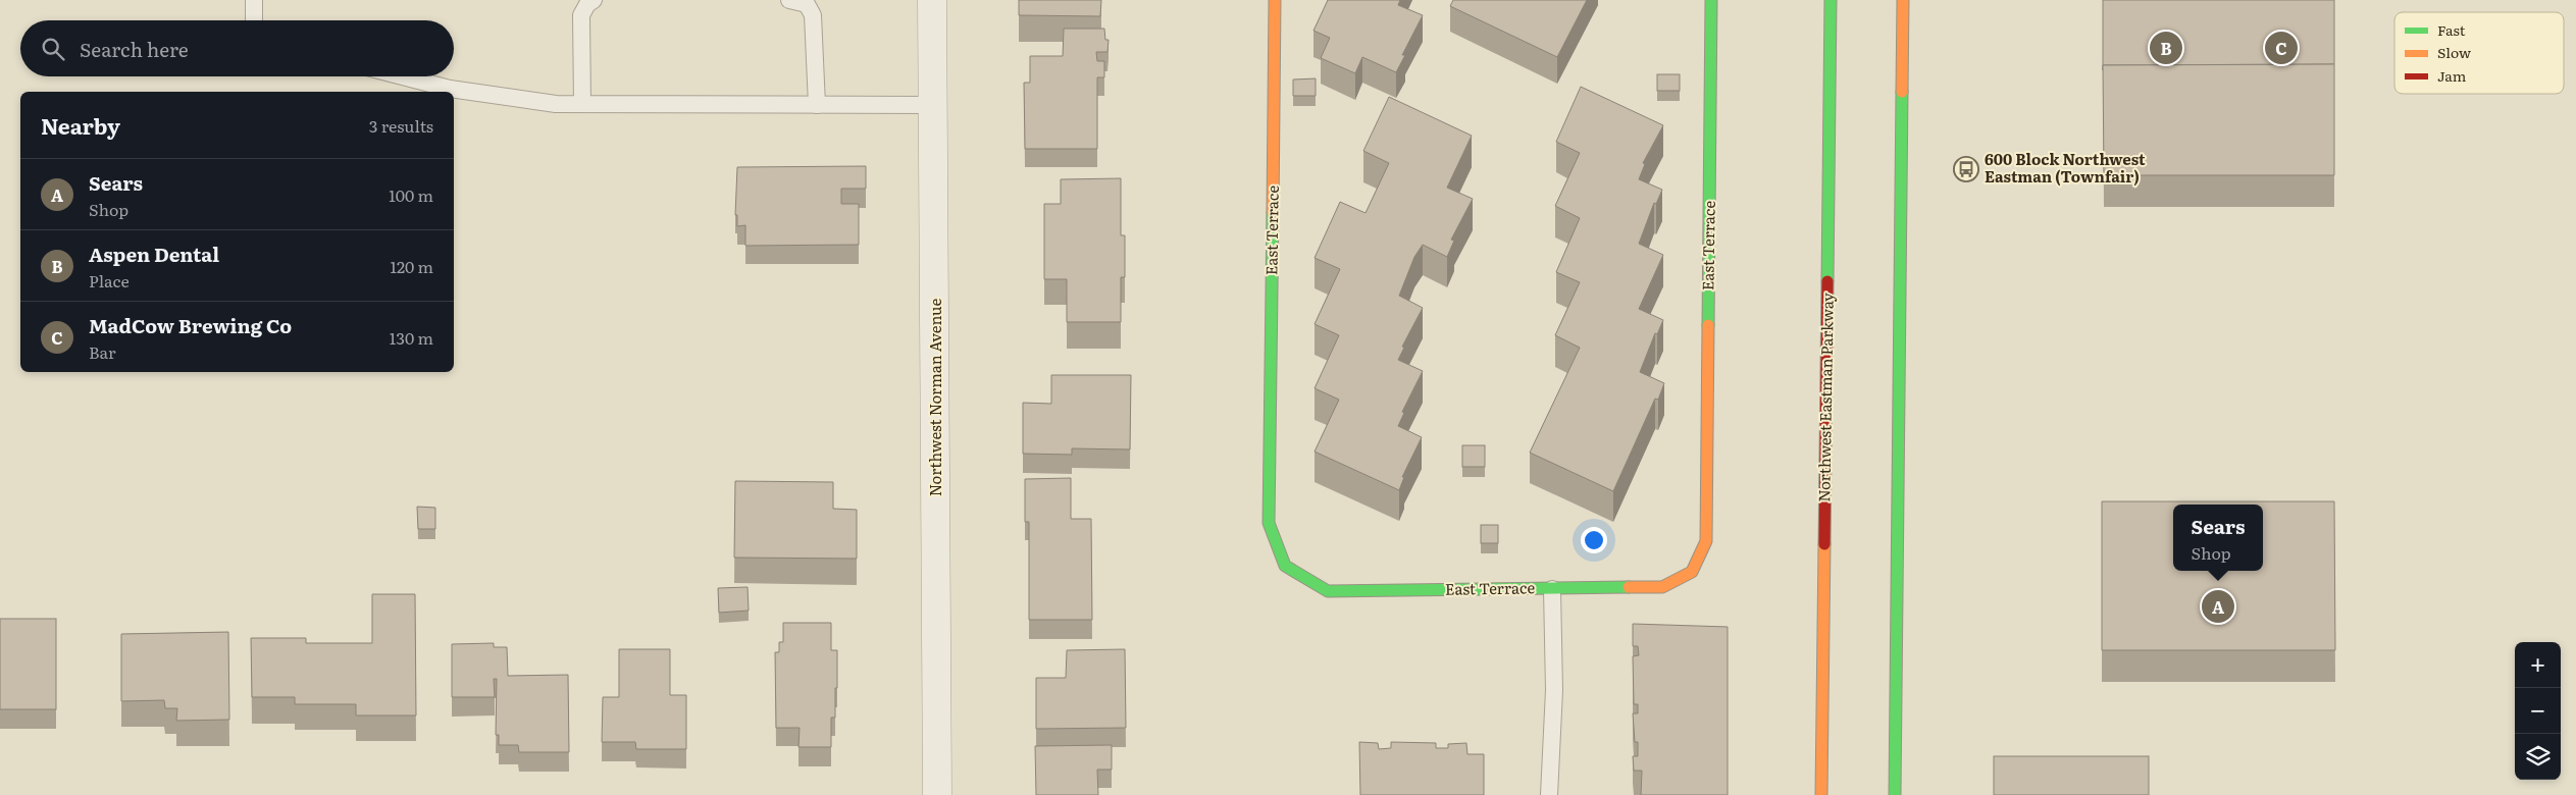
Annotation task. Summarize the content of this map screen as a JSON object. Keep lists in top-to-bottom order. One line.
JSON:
{"streets":{"main road":["East Terrace","Northwest Eastman Parkway"],"street":["Northwest Norman Avenue"]},"places":{"bus stop":["600 Block Northwest Eastman (Townfair)"]},"legend":["Fast","Slow","Jam"],"page":{"search":"Search here","pins":["B","C","A"],"heading":["Nearby","3 results"],"list":[{"mark":"A","name":"Sears","note":"Shop","value":"100 m"},{"mark":"B","name":"Aspen Dental","note":"Place","value":"120 m"},{"mark":"C","name":"MadCow Brewing Co","note":"Bar","value":"130 m"}],"popup":["Sears","Shop"],"map_buttons":["+","−"]}}
